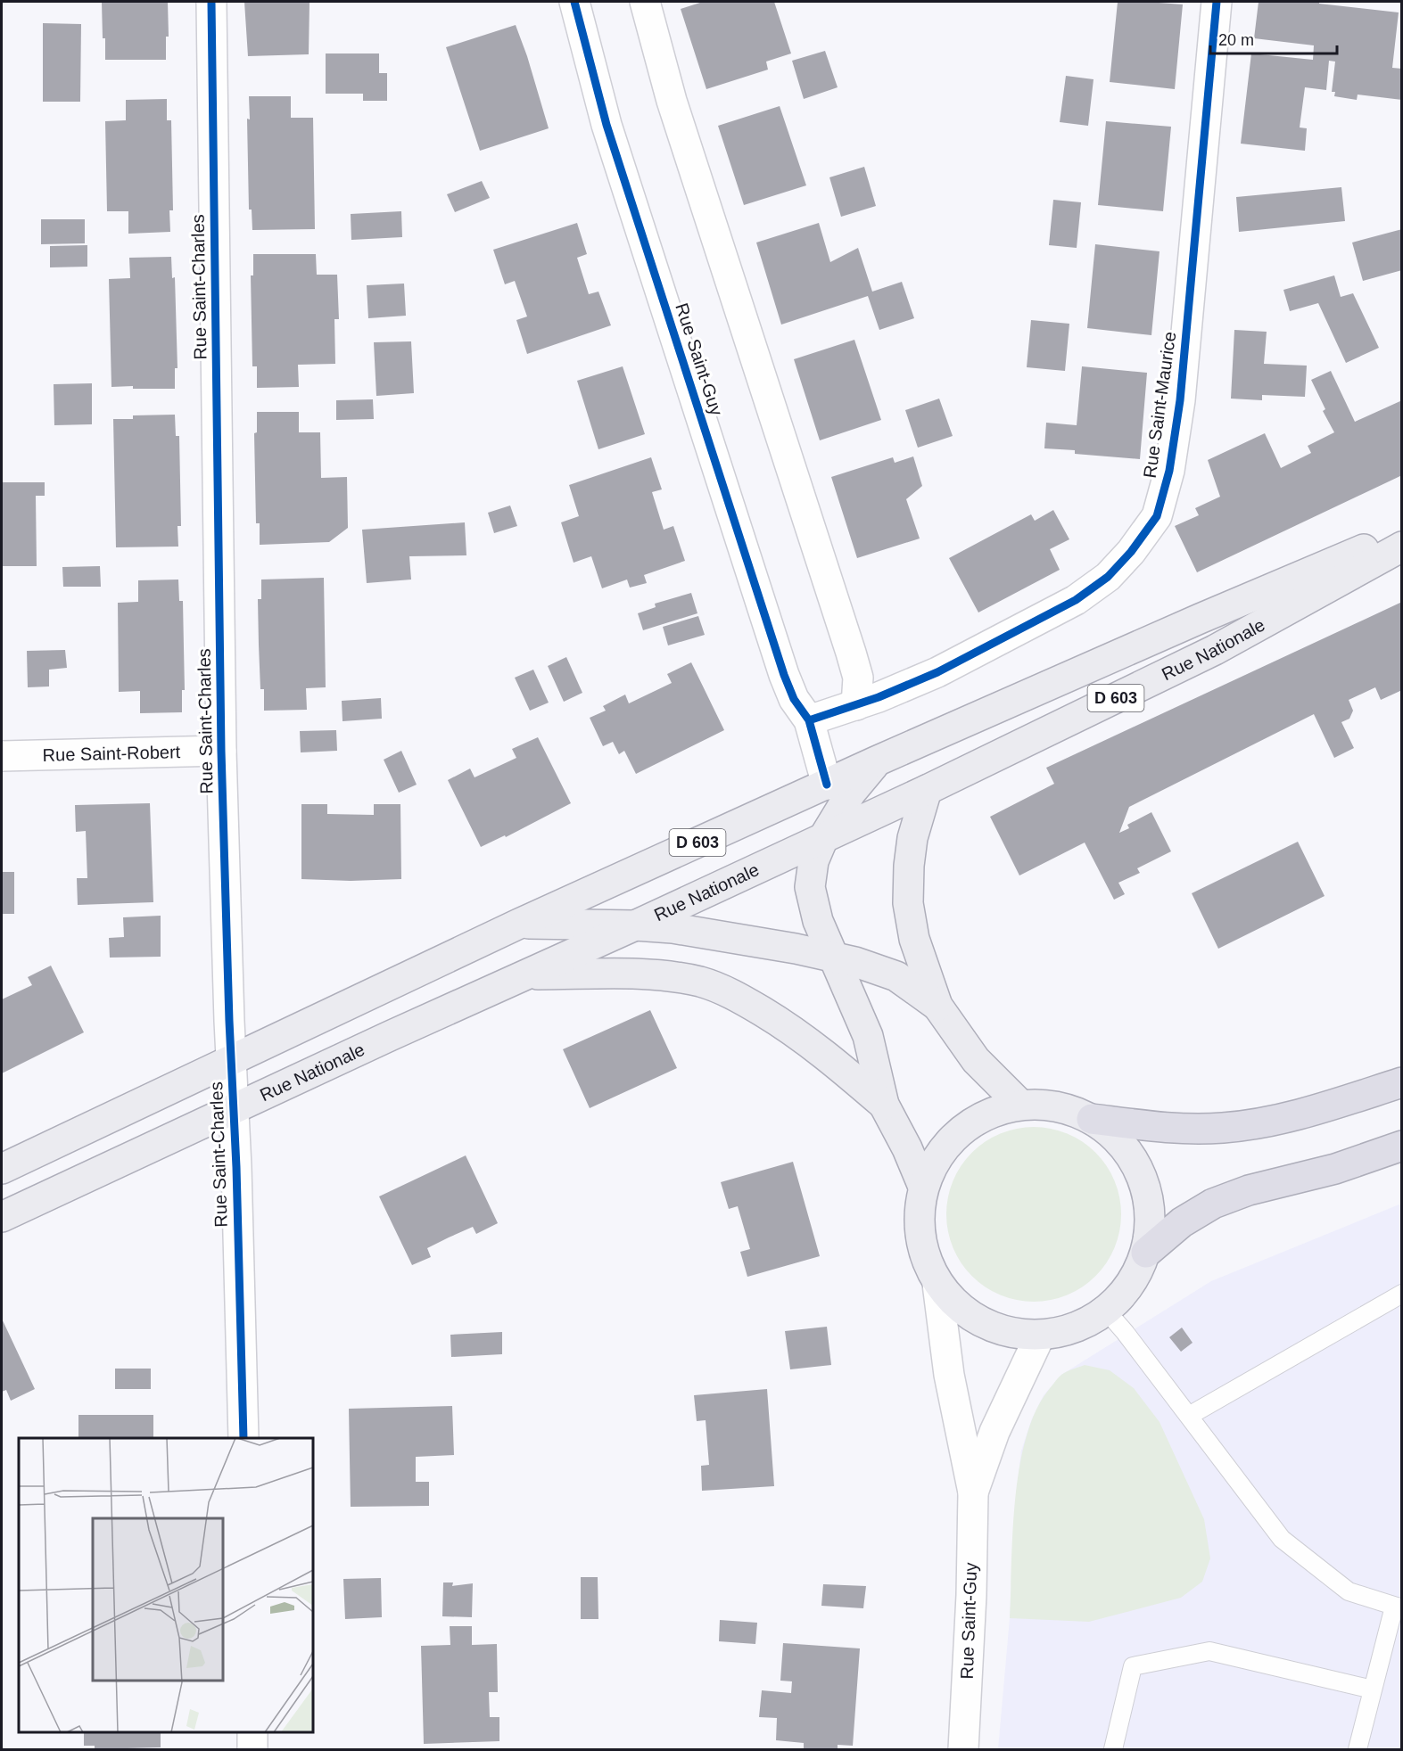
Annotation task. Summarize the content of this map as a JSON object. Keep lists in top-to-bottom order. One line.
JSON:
{"streets":{"main road":["Rue Nationale","D 603"],"street":["Rue Saint-Charles","Rue Saint-Guy","Rue Saint-Maurice","Rue Saint-Robert"]},"crossings":[["Rue Saint-Charles","Rue Nationale"],["Rue Saint-Charles","Rue Saint-Robert"],["Rue Saint-Guy","Rue Nationale"]],"scale_bar":"20 m"}
